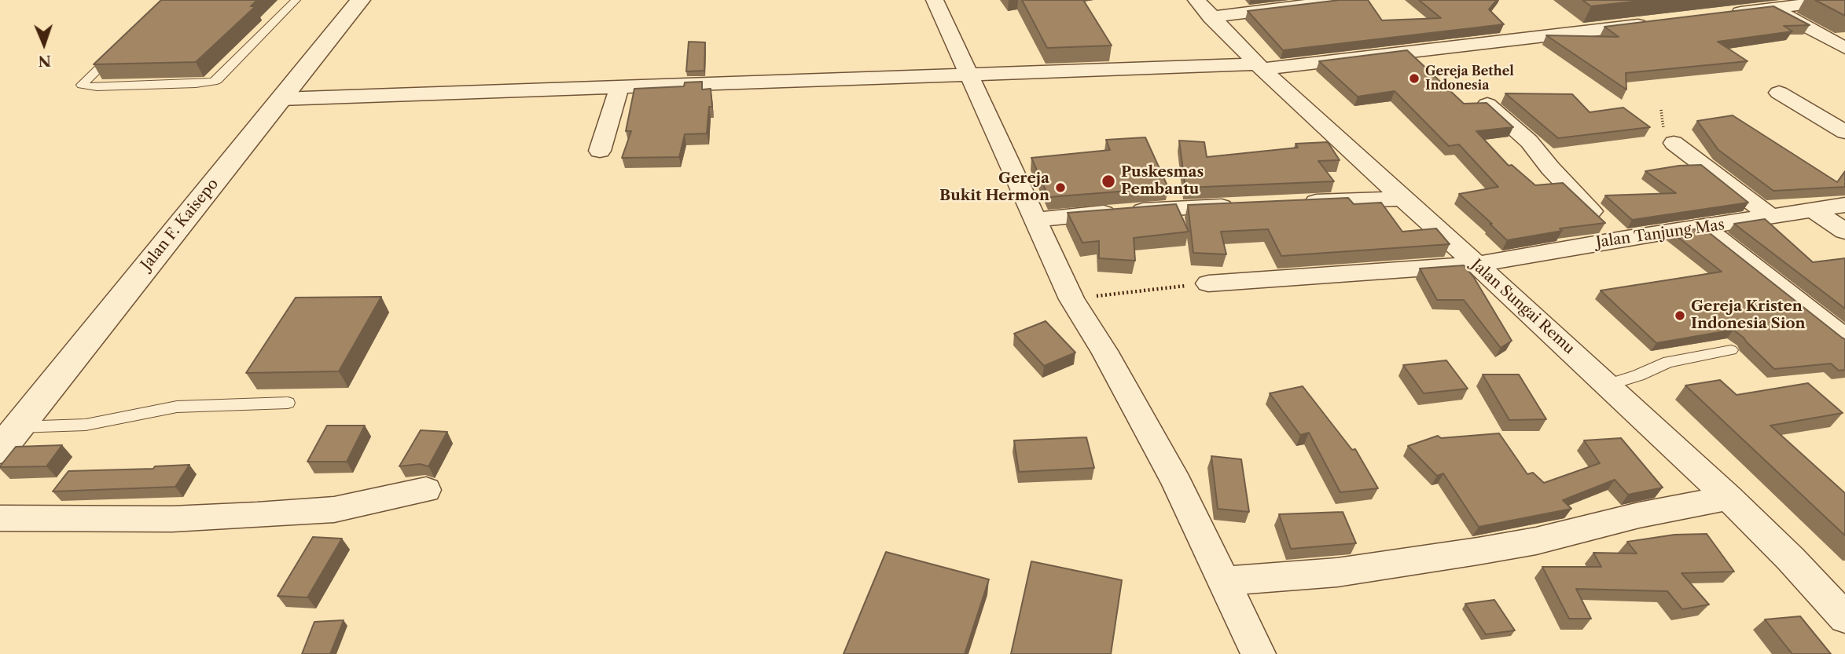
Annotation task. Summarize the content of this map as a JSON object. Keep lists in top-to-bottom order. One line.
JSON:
{"streets":{"street":["Jalan F. Kaisepo","Jalan Tanjung Mas","Jalan Sungai Remu"]},"crossings":[["Jalan Tanjung Mas","Jalan Sungai Remu"]],"places":["Gereja Bethel Indonesia","Puskesmas Pembantu","Gereja Bukit Hermon","Gereja Kristen Indonesia Sion"],"north":"bottom"}
